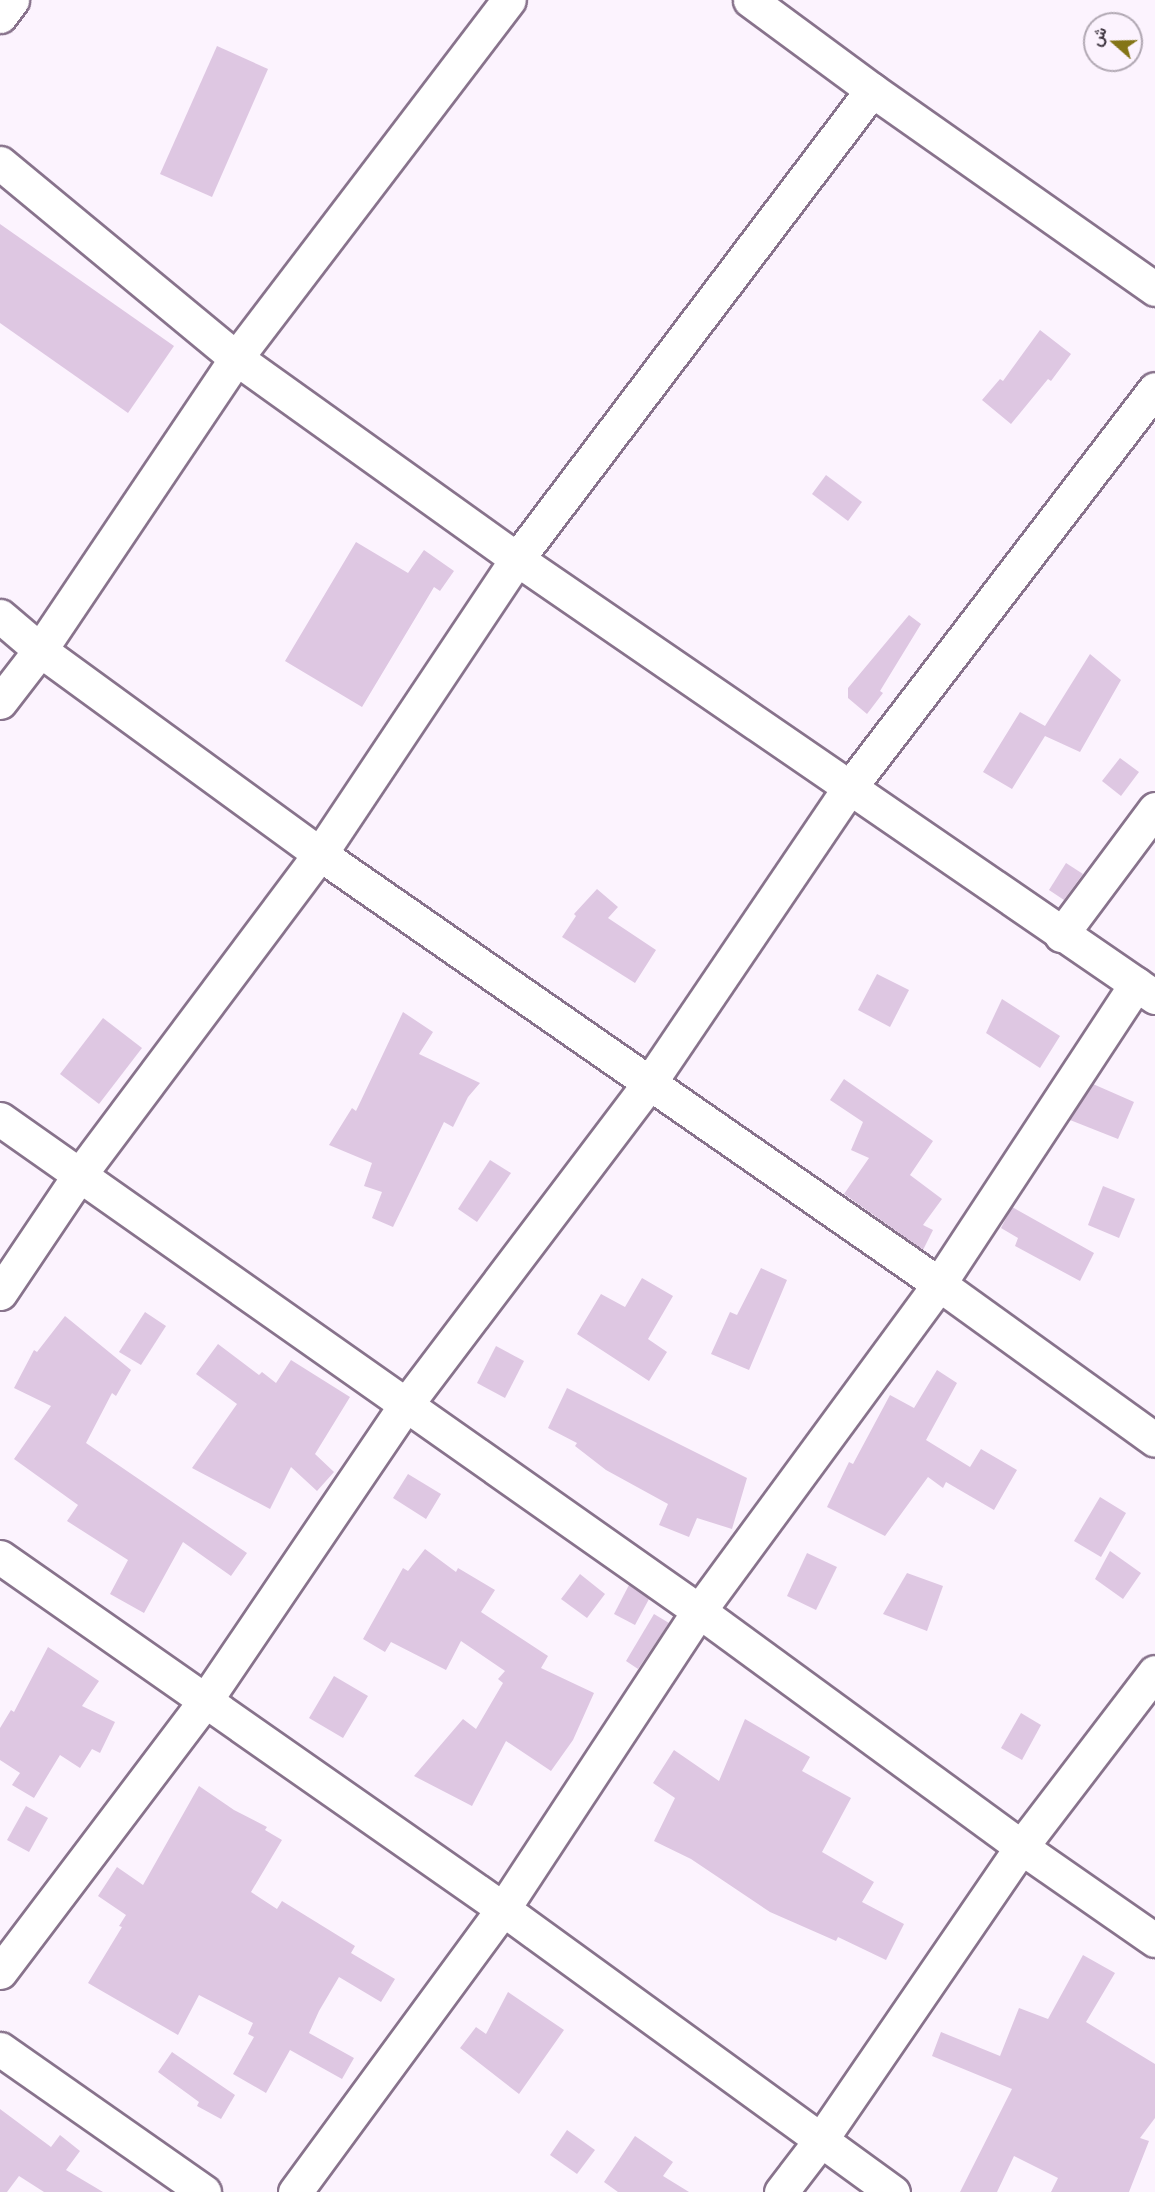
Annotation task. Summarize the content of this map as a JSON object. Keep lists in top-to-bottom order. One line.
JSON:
{"north":"left"}
